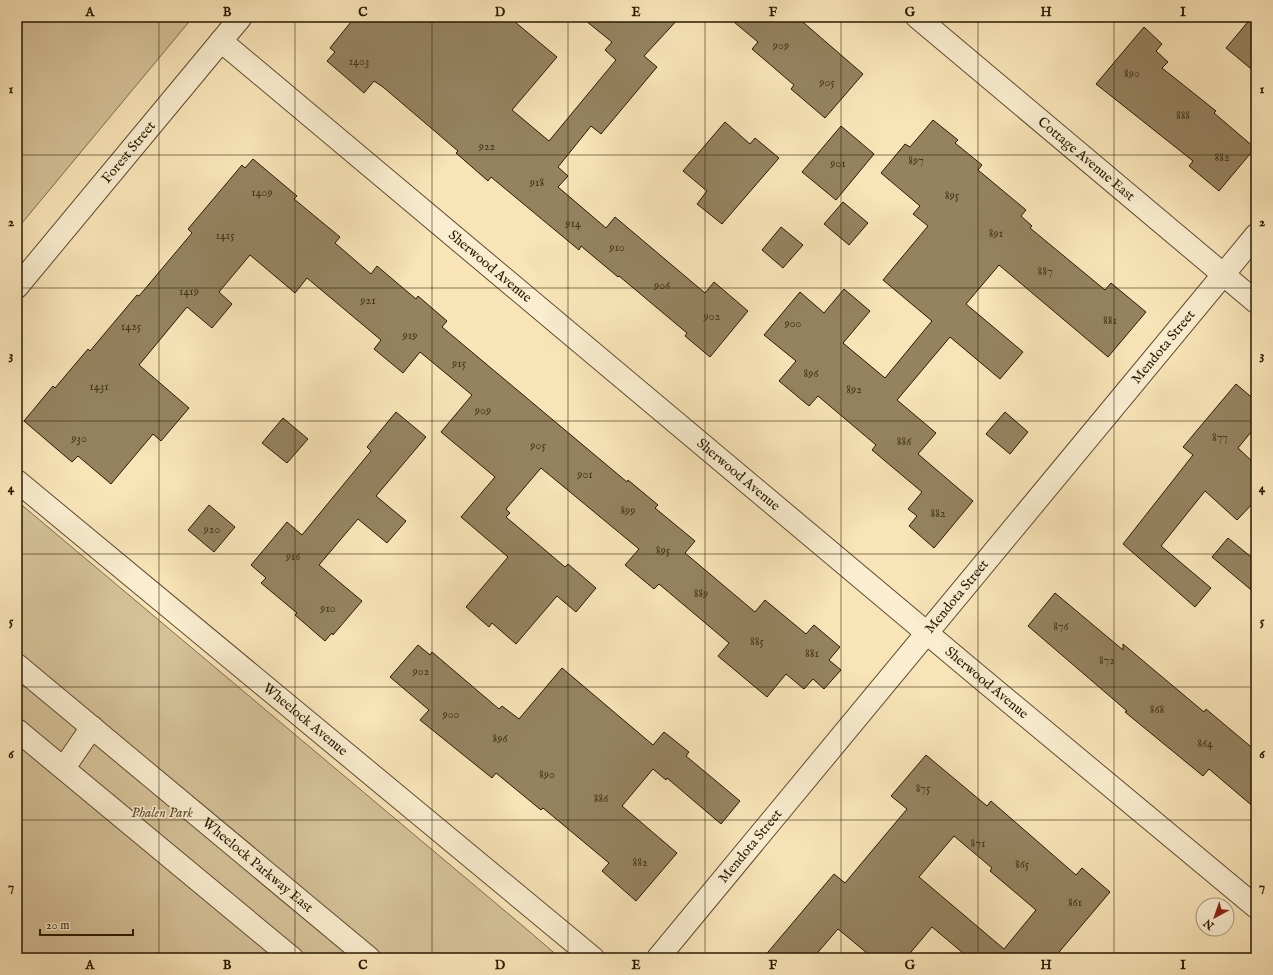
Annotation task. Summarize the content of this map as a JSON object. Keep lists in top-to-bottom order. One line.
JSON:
{"streets":{"street":["Forest Street","Cottage Avenue East","Sherwood Avenue","Mendota Street","Wheelock Avenue","Wheelock Parkway East"]},"crossings":[["Forest Street","Sherwood Avenue"],["Cottage Avenue East","Mendota Street"],["Sherwood Avenue","Mendota Street"]],"parks":["Phalen Park"],"house_numbers":["909","1403","890","905","888","922","882","897","901","918","1409","895","914","891","1415","910","887","906","1419","921","902","881","900","1425","919","915","896","1431","892","909","877","930","886","905","901","899","882","920","895","916","889","910","876","885","881","872","902","868","900","896","864","890","875","886","871","882","865","861"],"scale_bar":"20 m","north":"bottom left","grid":{"columns":["A","B","C","D","E","F","G","H","I"],"rows":["1","2","3","4","5","6","7"]}}
